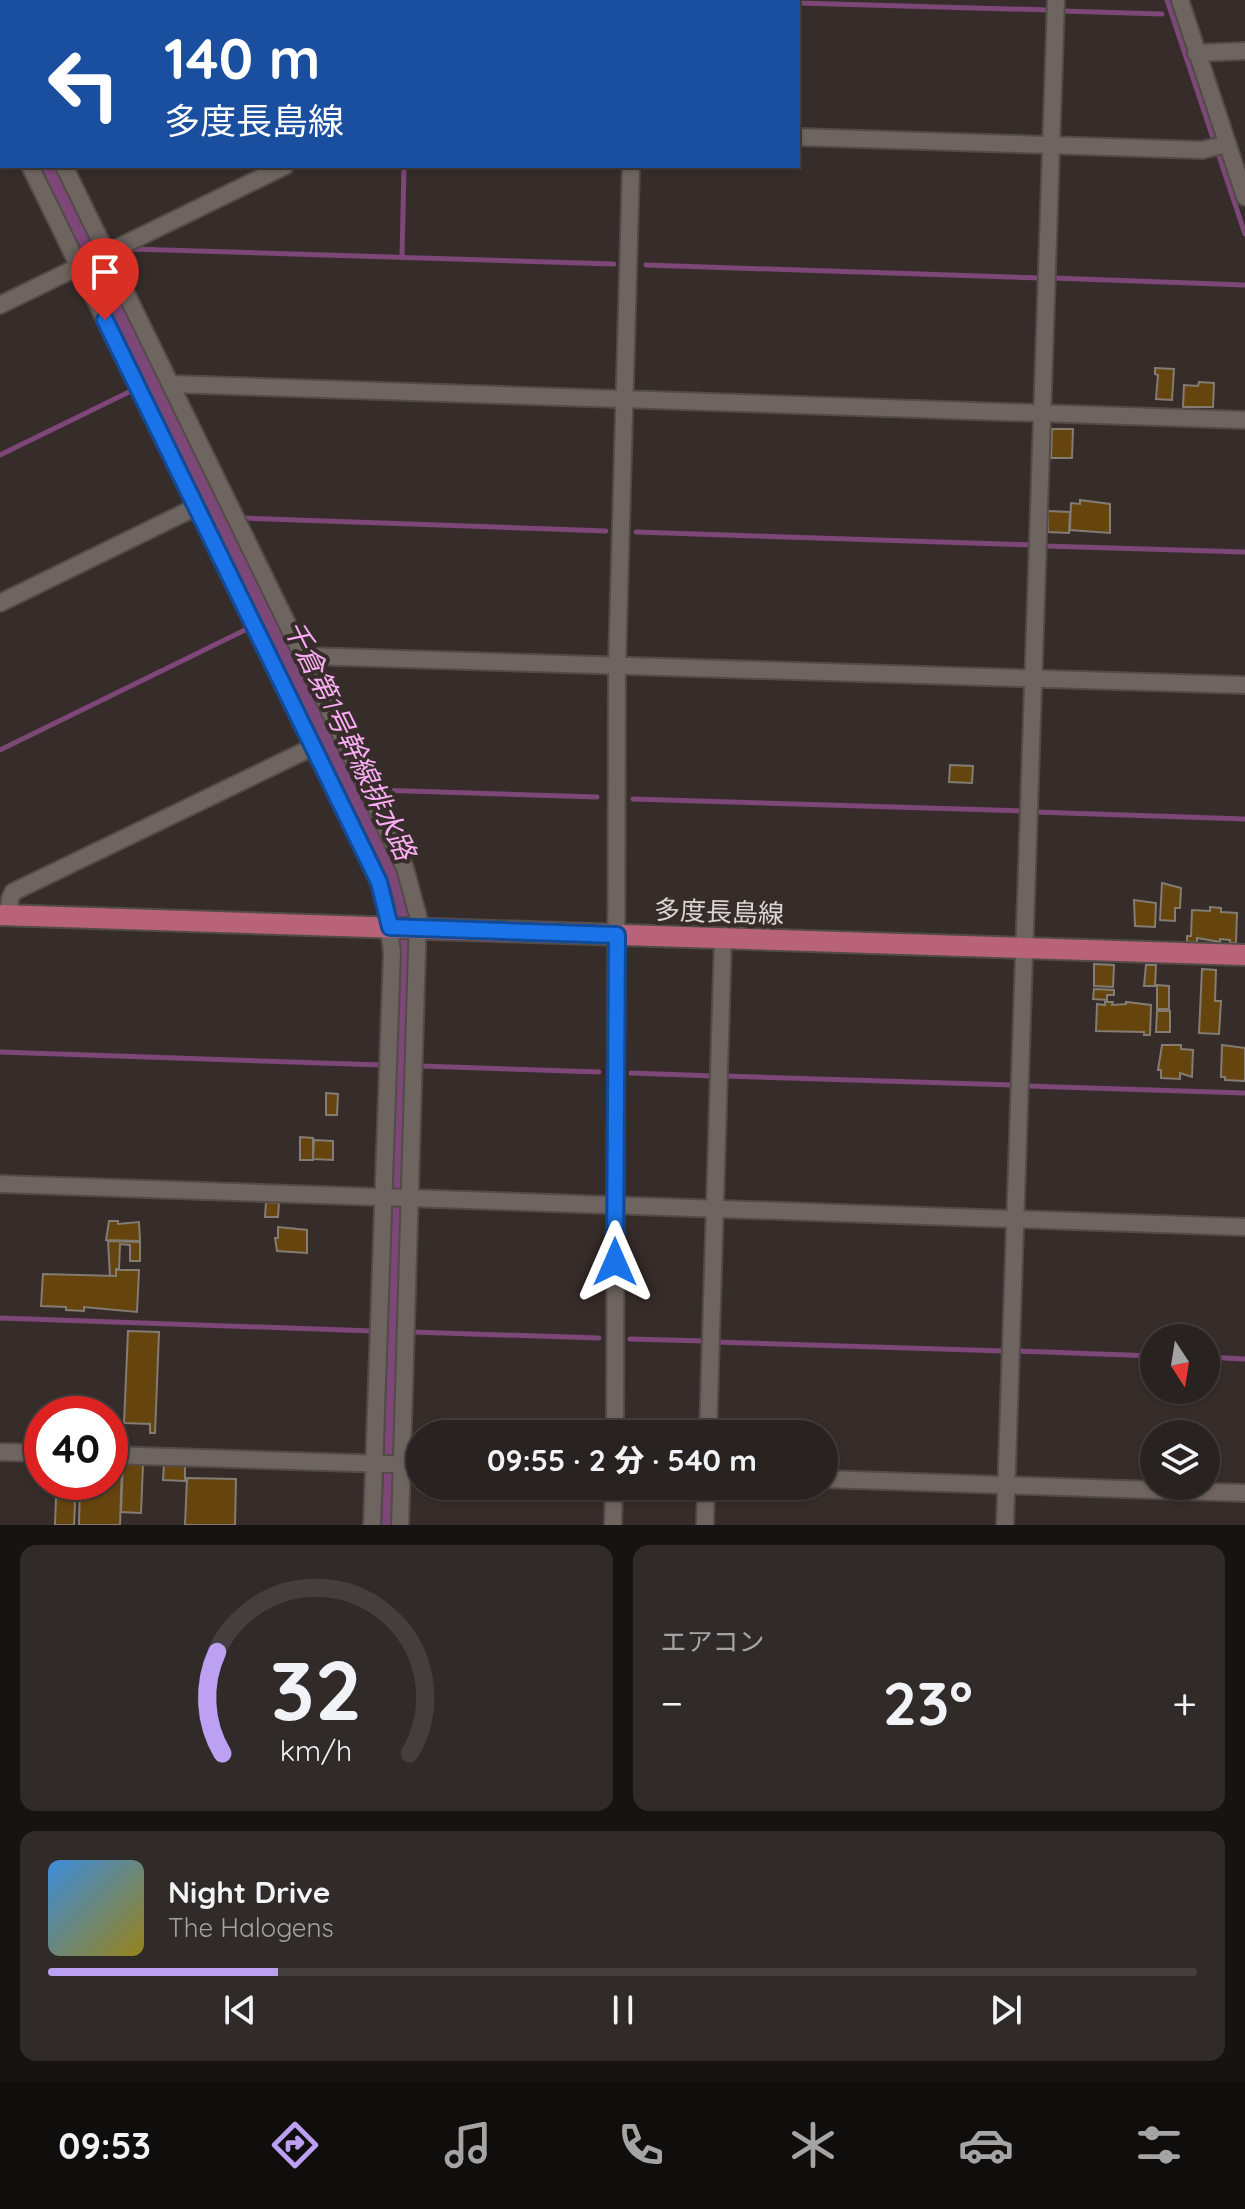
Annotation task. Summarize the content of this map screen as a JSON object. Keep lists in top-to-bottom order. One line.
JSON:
{"streets":{"main road":["多度長島線"]},"water":["千倉第1号幹線排水路"],"north":"bottom","page":{"turn":["140 m","多度長島線"],"limit":"40","trip":"09:55 · 2 分 · 540 m","tile":"エアコン","heat":["−","23°","+"],"song":["Night Drive","The Halogens"],"tabs":"09:53","gauge":["32","km/h"]}}
